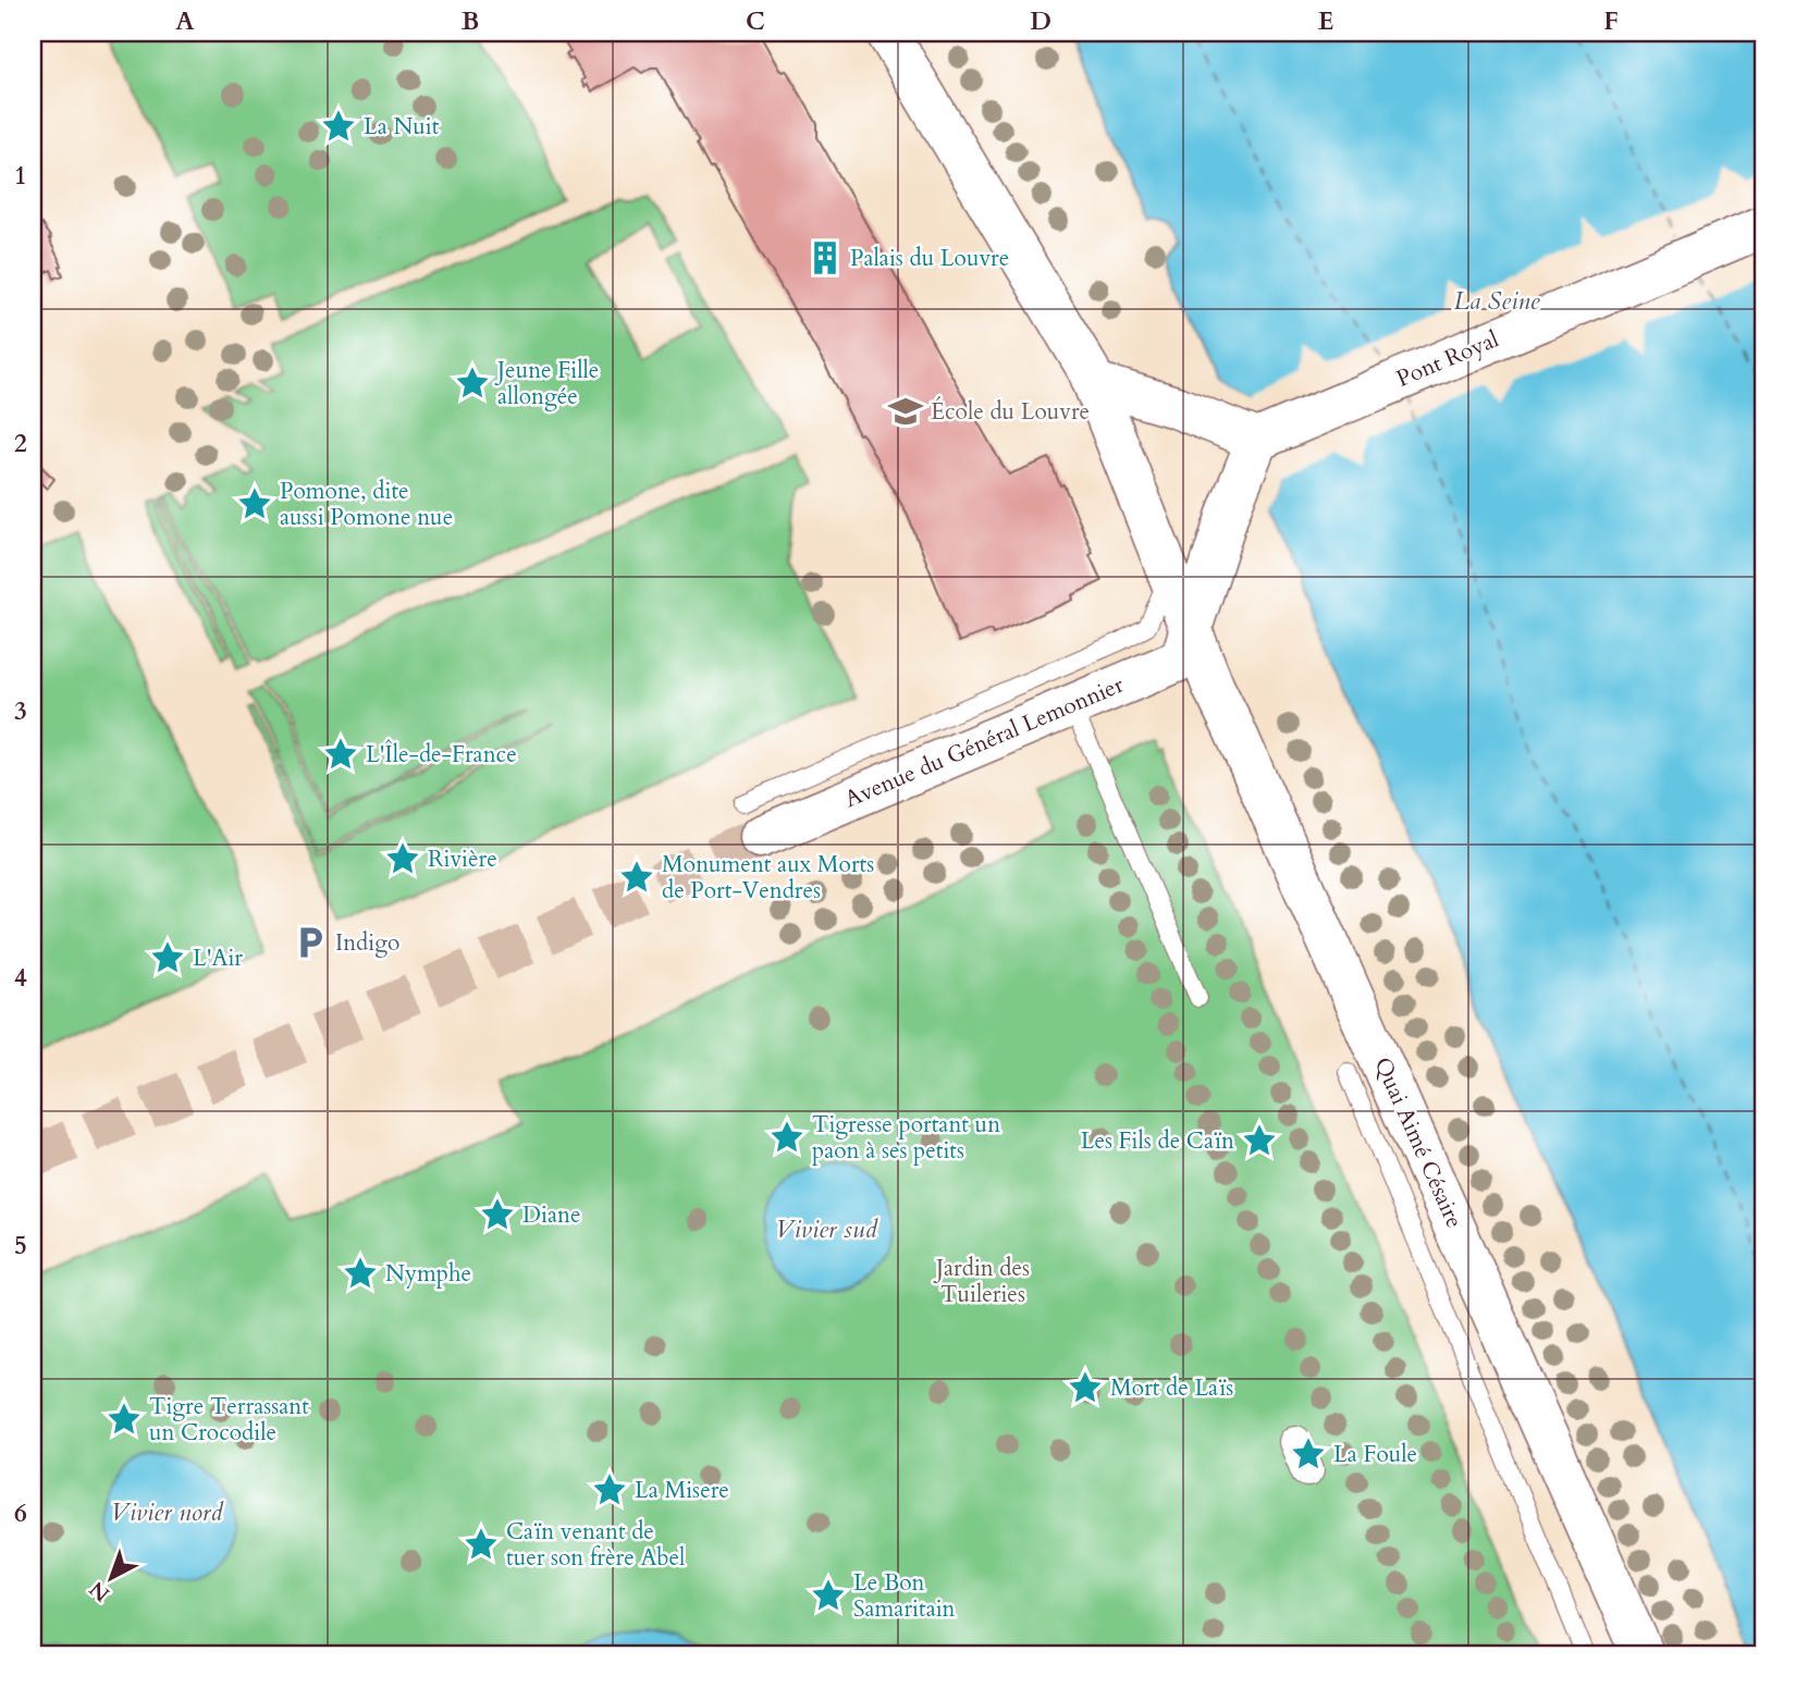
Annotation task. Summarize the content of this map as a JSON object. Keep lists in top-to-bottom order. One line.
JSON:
{"streets":{"main road":["Pont Royal","Avenue du Général Lemonnier","Quai Aimé Césaire"]},"crossings":[["Avenue du Général Lemonnier","Quai Aimé Césaire"]],"water":["La Seine","Vivier sud","Vivier nord"],"parks":["Jardin des Tuileries"],"places":{"place":["La Nuit","Jeune Fille allongée","Pomone, dite aussi Pomone nue","L'Île-de-France","Rivière","Monument aux Morts de Port-Vendres","L'Air","Tigresse portant un paon à ses petits","Les Fils de Caïn","Diane","Nymphe","Mort de Laïs","Tigre Terrassant un Crocodile","La Foule","La Misere","Caïn venant de tuer son frère Abel","Le Bon Samaritain"],"building":["Palais du Louvre"],"school or university":["École du Louvre"],"parking":["Indigo"]},"north":"bottom left","grid":{"columns":["A","B","C","D","E","F"],"rows":["1","2","3","4","5","6"]}}
